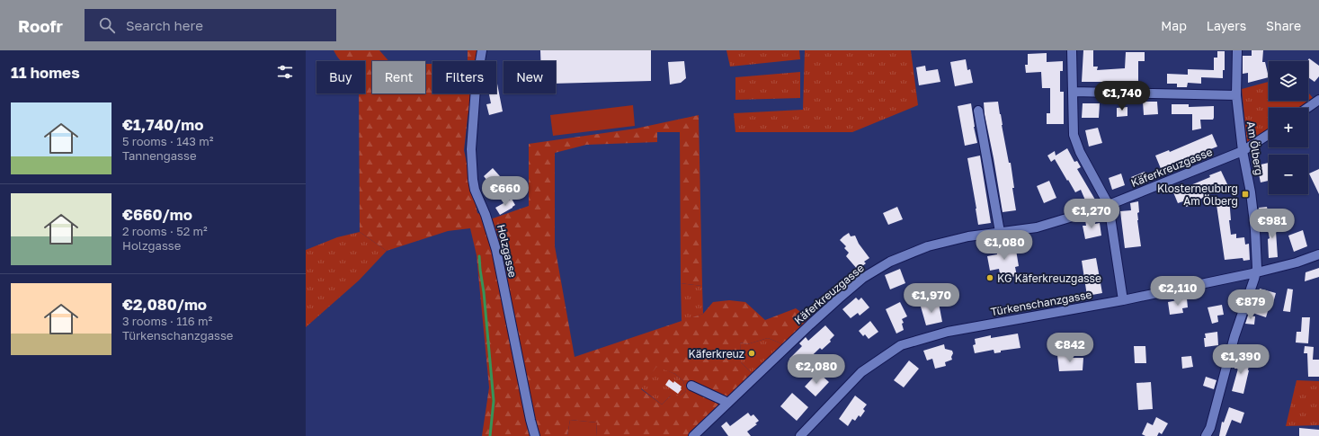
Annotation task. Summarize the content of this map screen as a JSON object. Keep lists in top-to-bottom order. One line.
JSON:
{"streets":{"street":["Am Ölberg","Käferkreuzgasse","Holzgasse","Türkenschanzgasse"]},"crossings":[["Am Ölberg","Käferkreuzgasse"],["Am Ölberg","Türkenschanzgasse"]],"places":{"transit":["Klosterneuburg Am Ölberg"],"other":["KG Käferkreuzgasse","Käferkreuz"]},"page":{"header":"Roofr","search":"Search here","nav":["Map","Layers","Share"],"heading":"11 homes","map_buttons":["+","−"],"chip":["Buy","Rent","Filters","New"],"price":["€1,740","€660","€1,270","€981","€1,080","€2,110","€1,970","€879","€842","€1,390","€2,080"],"list":[{"name":"€1,740/mo","note":"5 rooms · 143 m² · Tannengasse"},{"name":"€660/mo","note":"2 rooms · 52 m² · Holzgasse"},{"name":"€2,080/mo","note":"3 rooms · 116 m² · Türkenschanzgasse"}]}}
